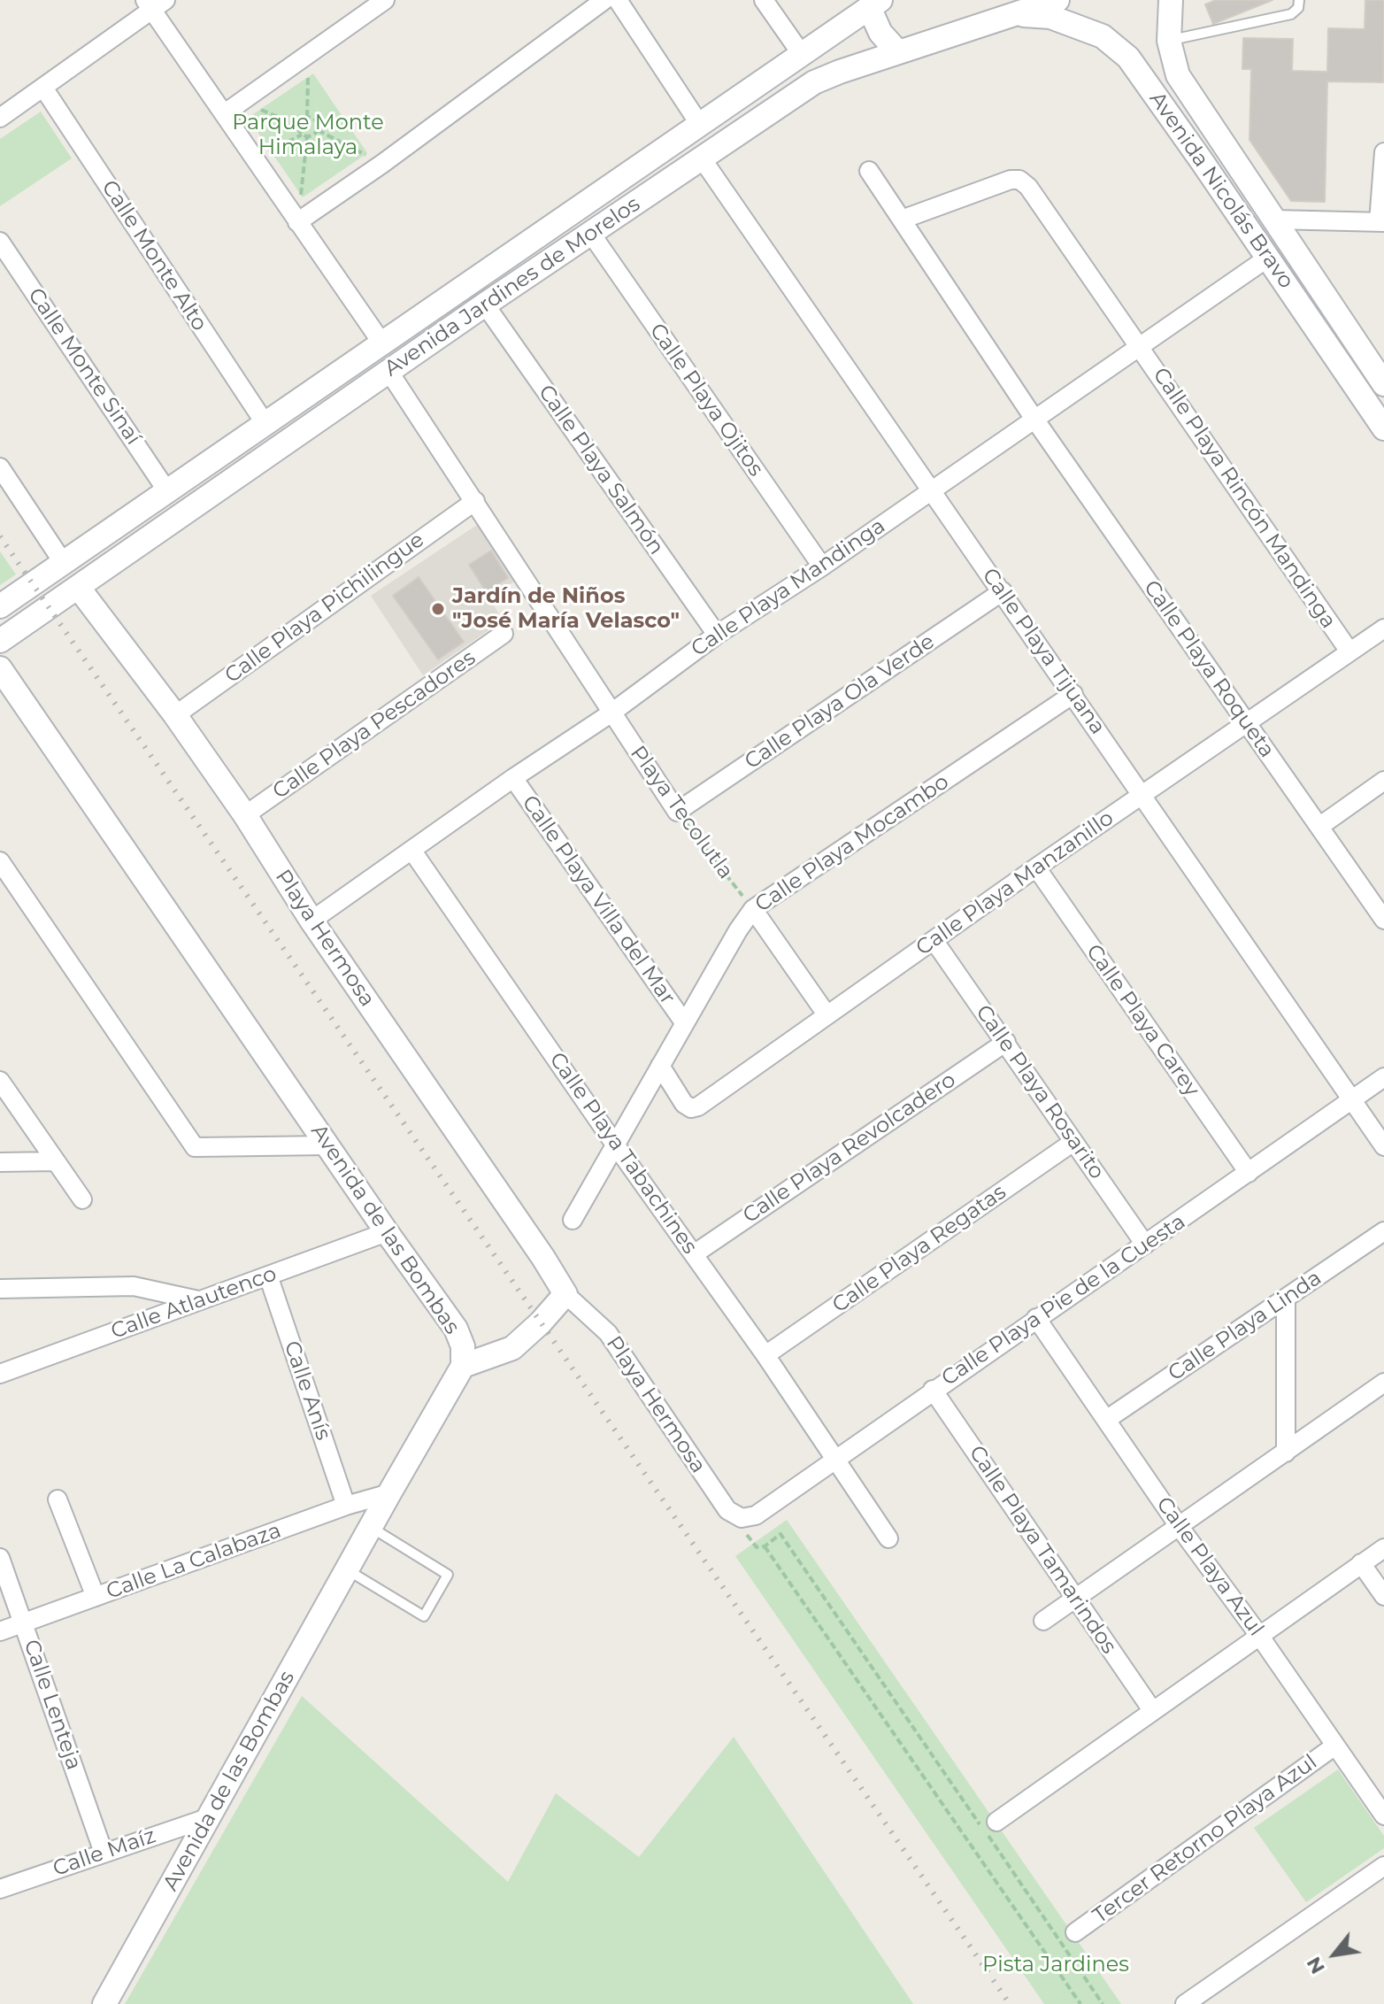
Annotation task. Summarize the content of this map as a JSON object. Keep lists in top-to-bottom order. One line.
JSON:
{"streets":{"main road":["Avenida Nicolás Bravo","Avenida Jardines de Morelos","Playa Hermosa","Avenida de las Bombas"],"street":["Calle Monte Alto","Calle Monte Sinaí","Calle Playa Ojitos","Calle Playa Salmón","Calle Playa Rincón Mandinga","Calle Playa Mandinga","Calle Playa Pichilingue","Calle Playa Tijuana","Calle Playa Roqueta","Calle Playa Ola Verde","Calle Playa Pescadores","Playa Tecolutla","Calle Playa Mocambo","Calle Playa Manzanillo","Calle Playa Villa del Mar","Calle Playa Carey","Calle Playa Rosarito","Calle Playa Revolcadero","Calle Playa Tabachines","Calle Playa Regatas","Calle Playa Pie de la Cuesta","Calle Atlautenco","Calle Playa Linda","Calle Anís","Calle Playa Tamarindos","Calle La Calabaza","Calle Playa Azul","Calle Lenteja","Tercer Retorno Playa Azul","Calle Maíz"]},"crossings":[["Avenida Nicolás Bravo","Avenida Jardines de Morelos"],["Avenida Nicolás Bravo","Calle Playa Mandinga"],["Calle Monte Alto","Avenida Jardines de Morelos"],["Avenida Jardines de Morelos","Calle Monte Sinaí"],["Avenida Jardines de Morelos","Calle Playa Ojitos"],["Avenida Jardines de Morelos","Calle Playa Salmón"],["Avenida Jardines de Morelos","Calle Playa Tijuana"],["Avenida Jardines de Morelos","Playa Tecolutla"],["Avenida Jardines de Morelos","Playa Hermosa"],["Calle Playa Ojitos","Calle Playa Mandinga"],["Calle Playa Salmón","Calle Playa Mandinga"],["Calle Playa Rincón Mandinga","Calle Playa Mandinga"],["Calle Playa Rincón Mandinga","Calle Playa Roqueta"],["Calle Playa Rincón Mandinga","Calle Playa Manzanillo"],["Calle Playa Mandinga","Calle Playa Tijuana"],["Calle Playa Mandinga","Calle Playa Roqueta"],["Calle Playa Mandinga","Playa Tecolutla"],["Calle Playa Mandinga","Calle Playa Villa del Mar"],["Calle Playa Mandinga","Playa Hermosa"],["Calle Playa Mandinga","Calle Playa Tabachines"],["Calle Playa Pichilingue","Playa Tecolutla"],["Calle Playa Pichilingue","Playa Hermosa"],["Calle Playa Tijuana","Calle Playa Ola Verde"],["Calle Playa Tijuana","Calle Playa Mocambo"],["Calle Playa Tijuana","Calle Playa Manzanillo"],["Calle Playa Tijuana","Calle Playa Pie de la Cuesta"],["Calle Playa Roqueta","Calle Playa Manzanillo"],["Calle Playa Ola Verde","Playa Tecolutla"],["Calle Playa Pescadores","Playa Hermosa"],["Playa Tecolutla","Calle Playa Mocambo"],["Calle Playa Mocambo","Calle Playa Manzanillo"],["Calle Playa Mocambo","Calle Playa Villa del Mar"],["Calle Playa Mocambo","Calle Playa Tabachines"],["Calle Playa Manzanillo","Calle Playa Carey"],["Calle Playa Manzanillo","Calle Playa Rosarito"],["Playa Hermosa","Calle Playa Pie de la Cuesta"],["Calle Playa Carey","Calle Playa Pie de la Cuesta"],["Calle Playa Rosarito","Calle Playa Revolcadero"],["Calle Playa Rosarito","Calle Playa Regatas"],["Calle Playa Rosarito","Calle Playa Pie de la Cuesta"],["Calle Playa Revolcadero","Calle Playa Tabachines"],["Calle Playa Tabachines","Calle Playa Regatas"],["Calle Playa Tabachines","Calle Playa Pie de la Cuesta"],["Avenida de las Bombas","Calle Atlautenco"],["Avenida de las Bombas","Calle La Calabaza"],["Avenida de las Bombas","Calle Maíz"],["Calle Playa Pie de la Cuesta","Calle Playa Tamarindos"],["Calle Playa Pie de la Cuesta","Calle Playa Azul"],["Calle Atlautenco","Calle Anís"],["Calle Playa Linda","Calle Playa Azul"],["Calle Anís","Calle La Calabaza"],["Calle La Calabaza","Calle Lenteja"],["Calle Playa Azul","Tercer Retorno Playa Azul"],["Calle Lenteja","Calle Maíz"]],"parks":["Parque Monte Himalaya","Pista Jardines"],"places":["Jardín de Niños \"José María Velasco\""],"north":"bottom left"}
